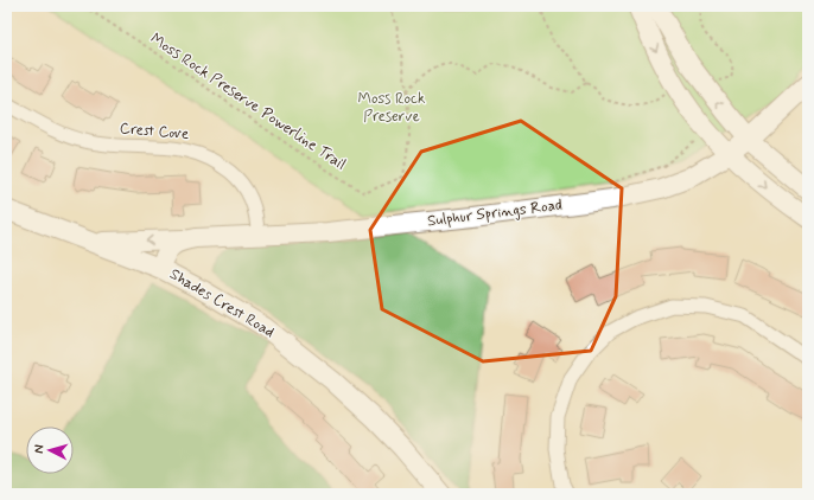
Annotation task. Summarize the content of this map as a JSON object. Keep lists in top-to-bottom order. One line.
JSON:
{"streets":{"street":["Crest Cove","Sulphur Springs Road","Shades Crest Road"],"path":["Moss Rock Preserve Powerline Trail"]},"crossings":[["Crest Cove","Sulphur Springs Road"],["Sulphur Springs Road","Shades Crest Road"]],"parks":["Moss Rock Preserve"],"north":"left"}
